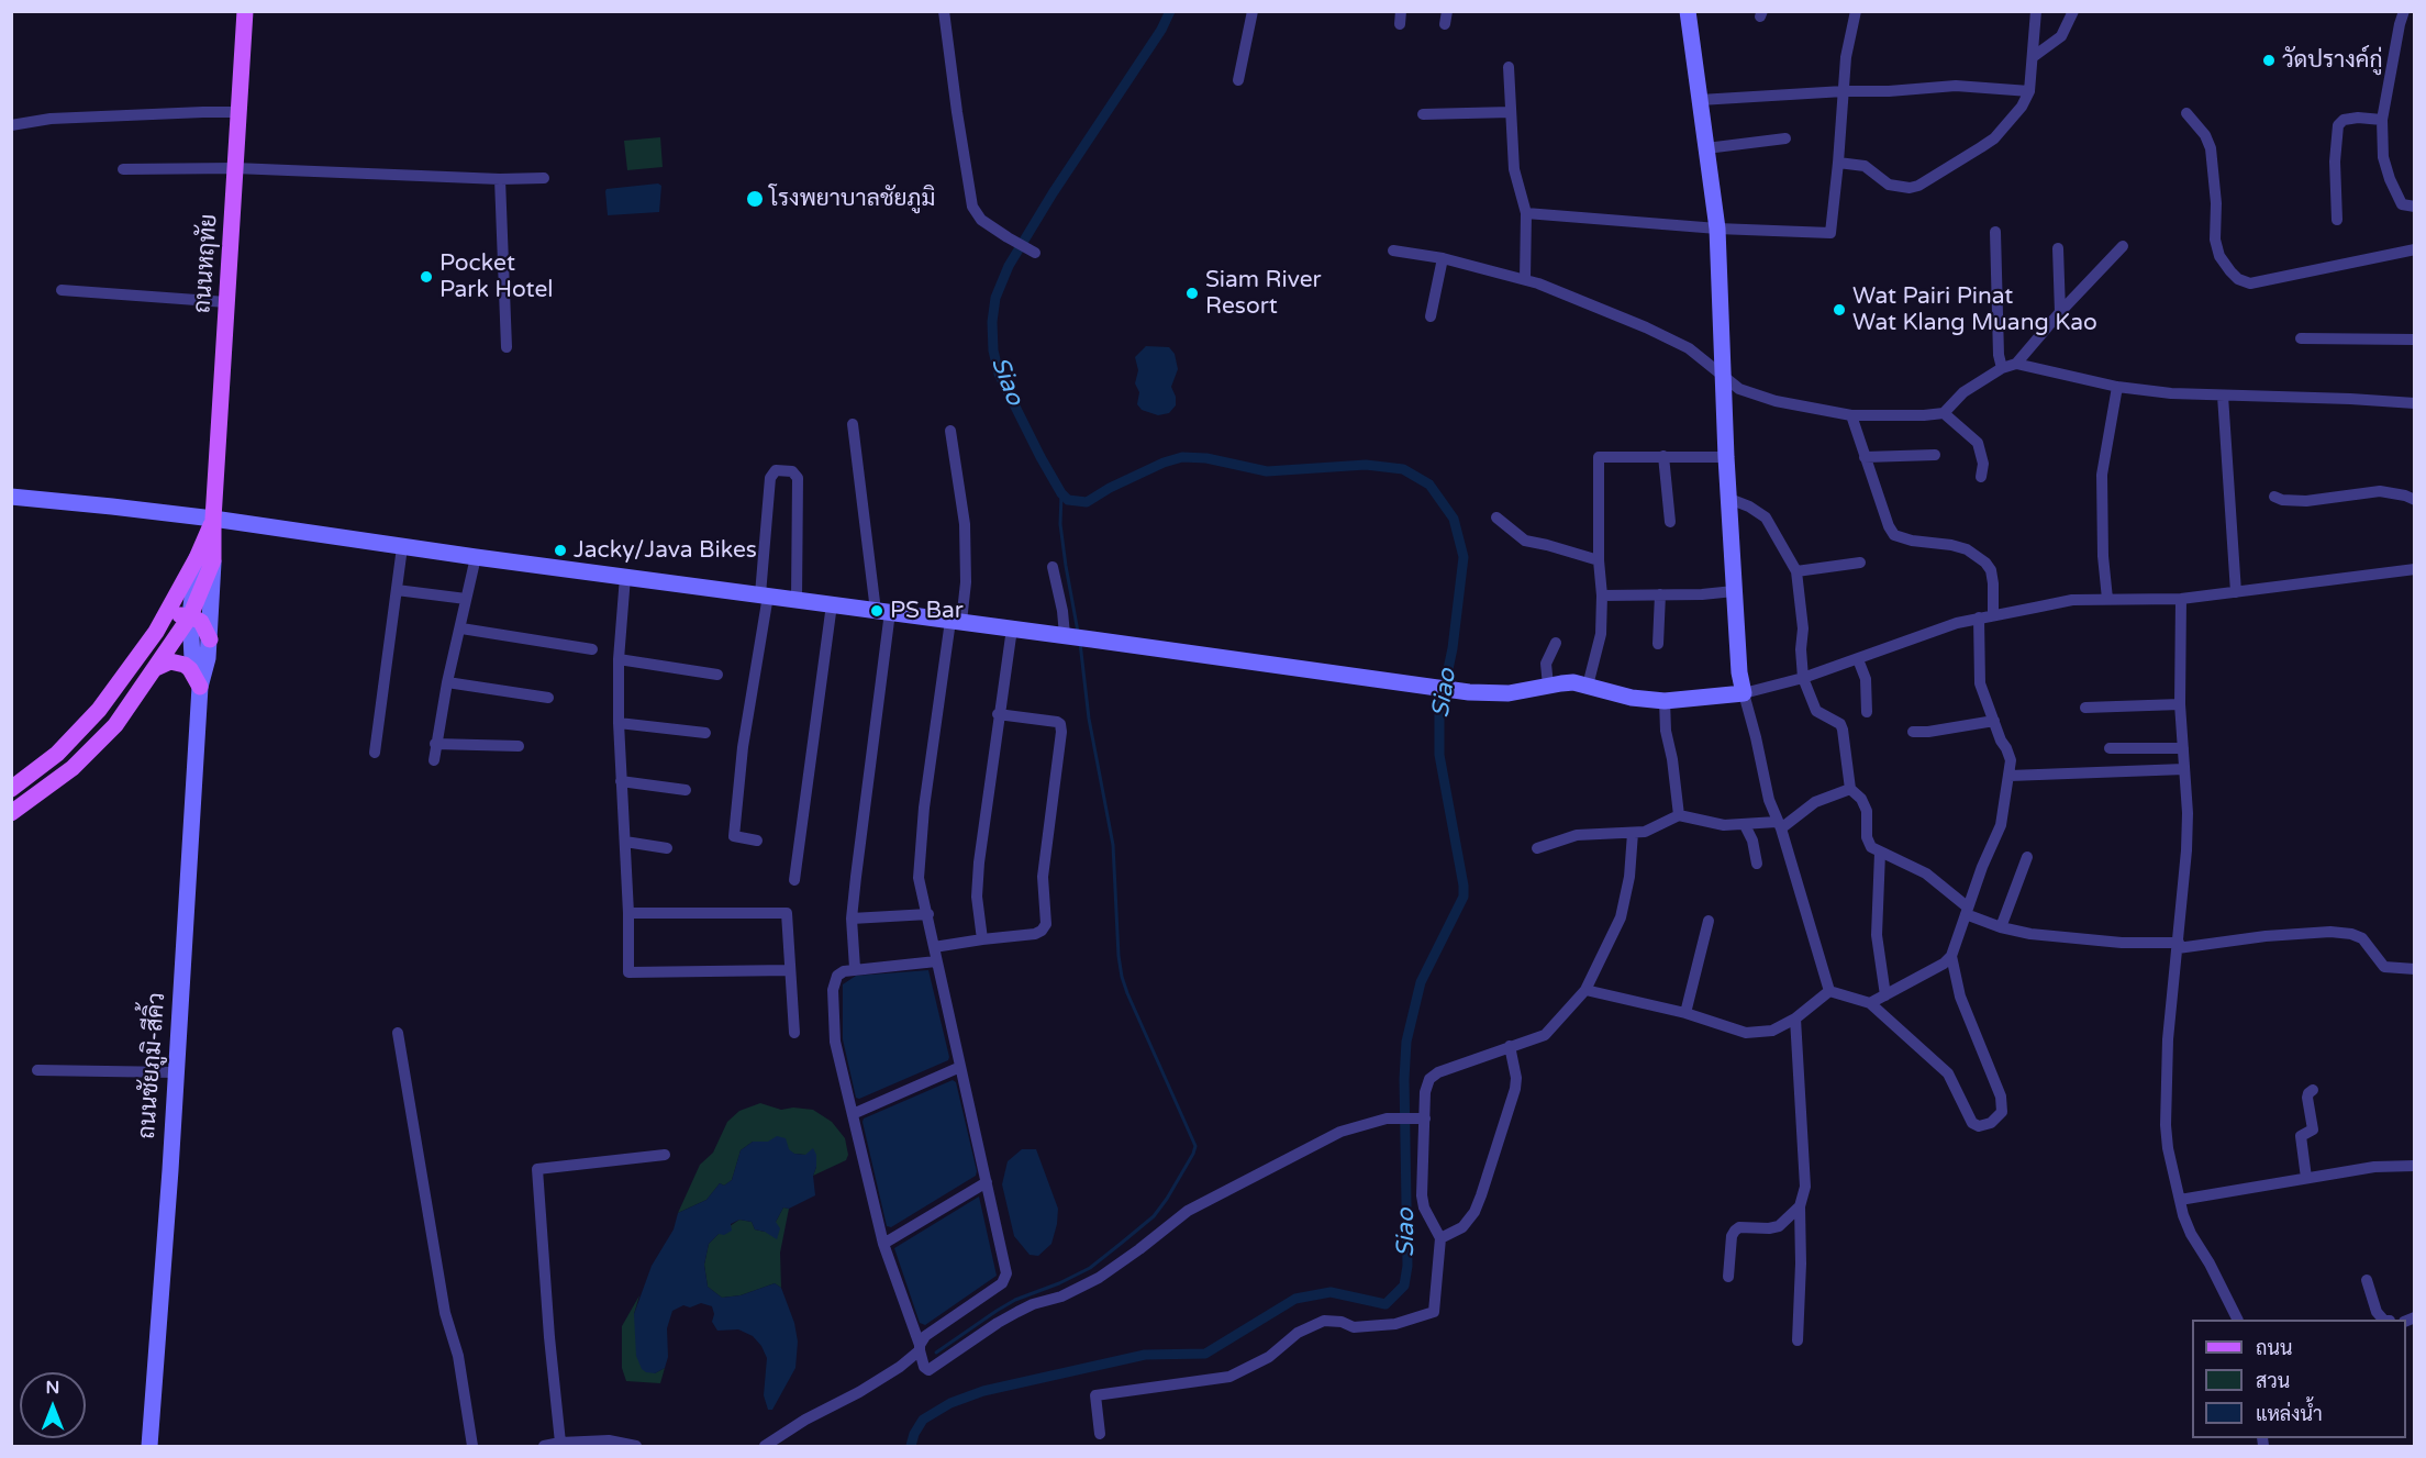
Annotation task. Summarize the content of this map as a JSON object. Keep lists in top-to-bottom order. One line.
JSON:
{"streets":{"main road":["ถนนหฤทัย","ถนนชัยภูมิ-สีคิ้ว"]},"crossings":[["ถนนหฤทัย","ถนนชัยภูมิ-สีคิ้ว"]],"water":["Siao"],"places":["วัดปรางค์กู่","โรงพยาบาลชัยภูมิ","Pocket Park Hotel","Siam River Resort","Wat Pairi Pinat Wat Klang Muang Kao","Jacky/Java Bikes","PS Bar"],"legend":["ถนน","สวน","แหล่งน้ำ"],"north":"top"}
